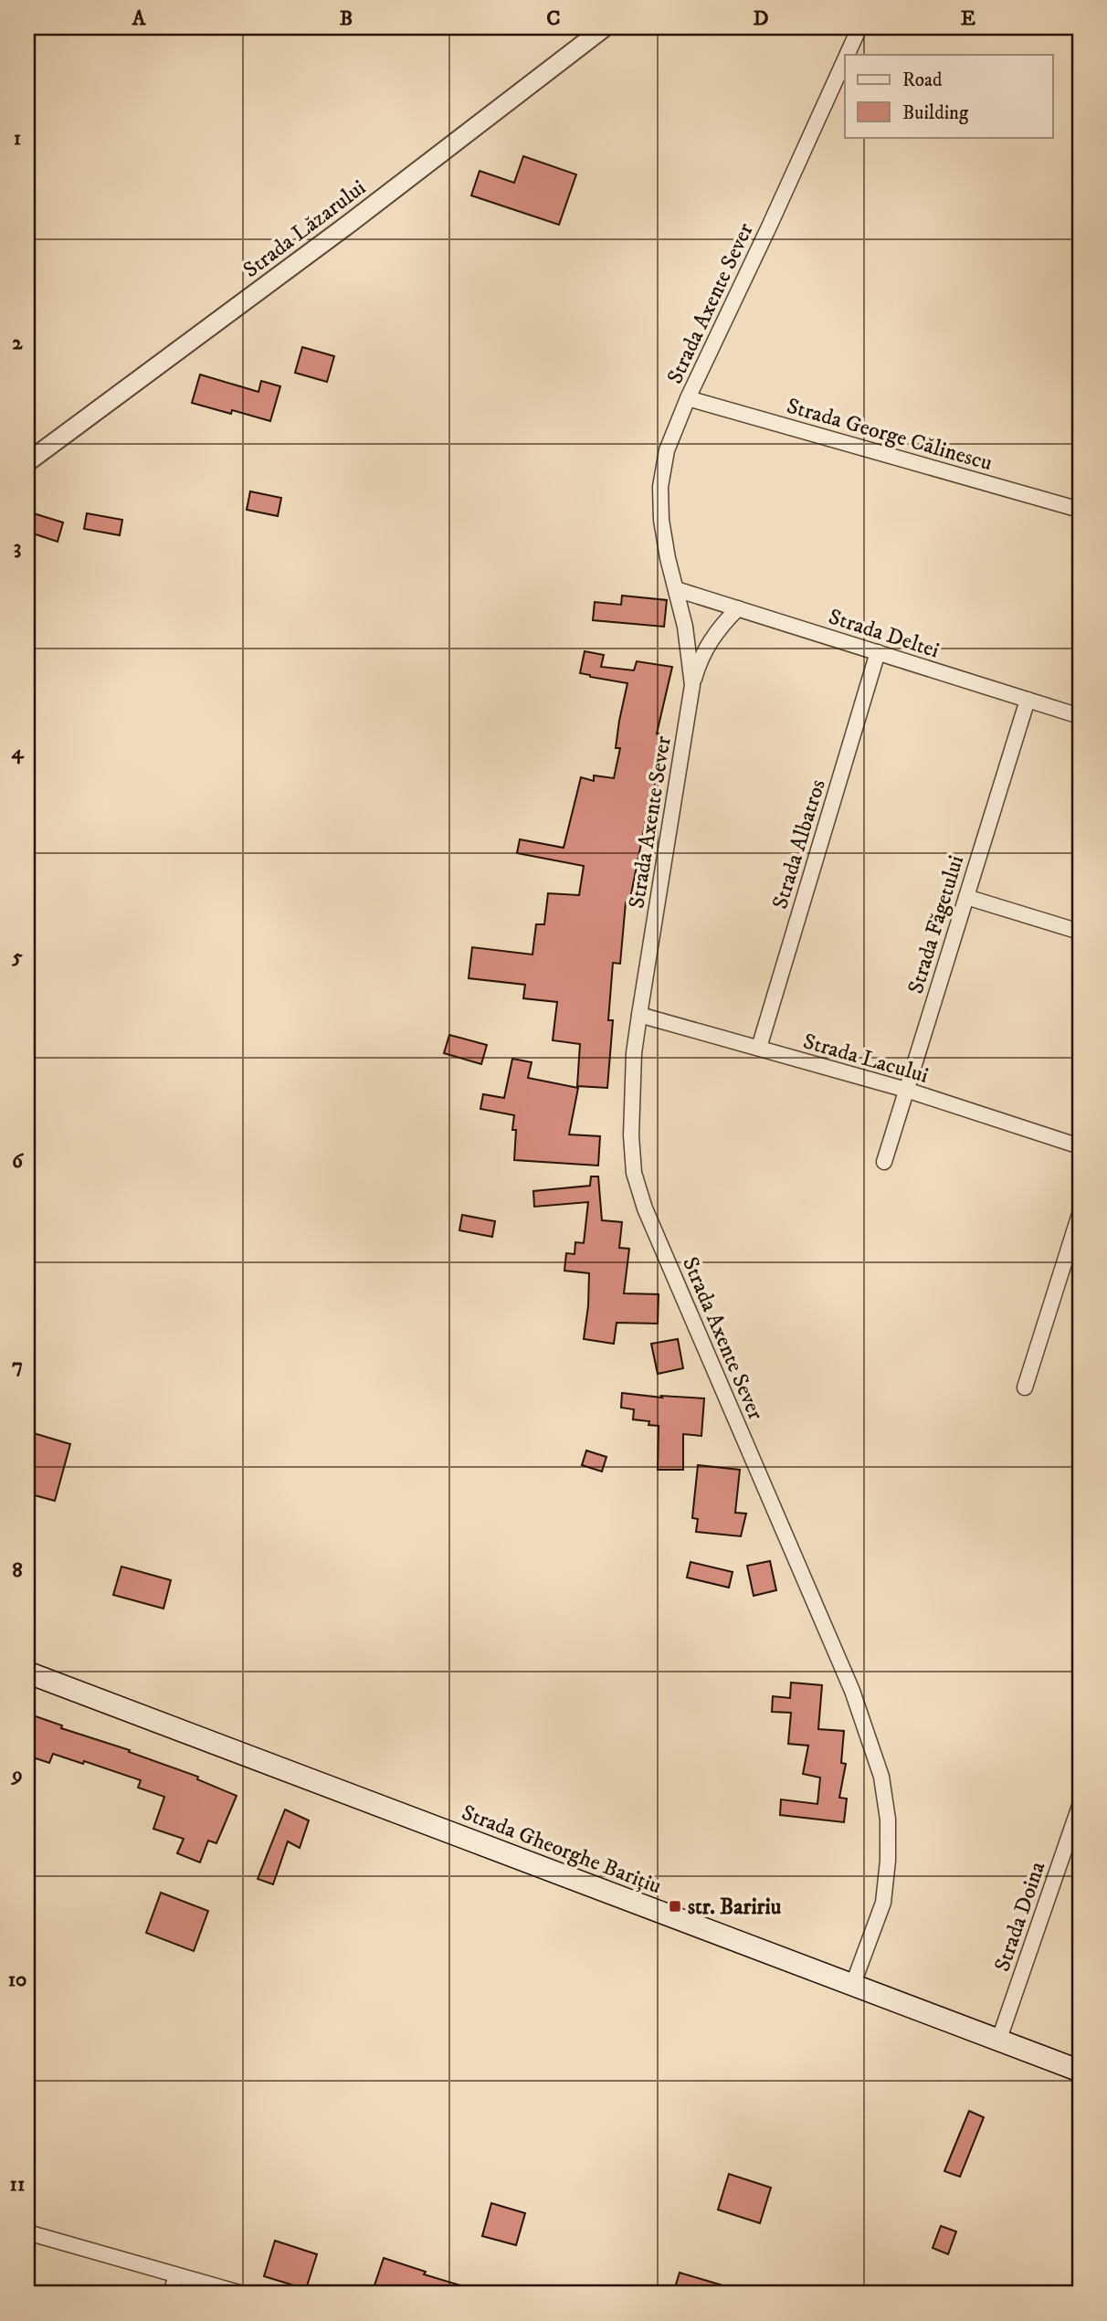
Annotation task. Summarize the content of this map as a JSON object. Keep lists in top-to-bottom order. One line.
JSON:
{"streets":{"main road":["Strada Gheorghe Barițiu"],"street":["Strada Lăzarului","Strada Axente Sever","Strada George Călinescu","Strada Deltei","Strada Albatros","Strada Făgetului","Strada Lacului","Strada Doina"]},"crossings":[["Strada Axente Sever","Strada George Călinescu"],["Strada Axente Sever","Strada Deltei"],["Strada Axente Sever","Strada Lacului"],["Strada Axente Sever","Strada Gheorghe Barițiu"],["Strada Deltei","Strada Albatros"],["Strada Deltei","Strada Făgetului"],["Strada Albatros","Strada Lacului"],["Strada Făgetului","Strada Lacului"],["Strada Gheorghe Barițiu","Strada Doina"]],"places":{"transit":["str. Baririu"]},"legend":["Road","Building"],"grid":{"columns":["A","B","C","D","E"],"rows":["1","2","3","4","5","6","7","8","9","10","11"]}}
